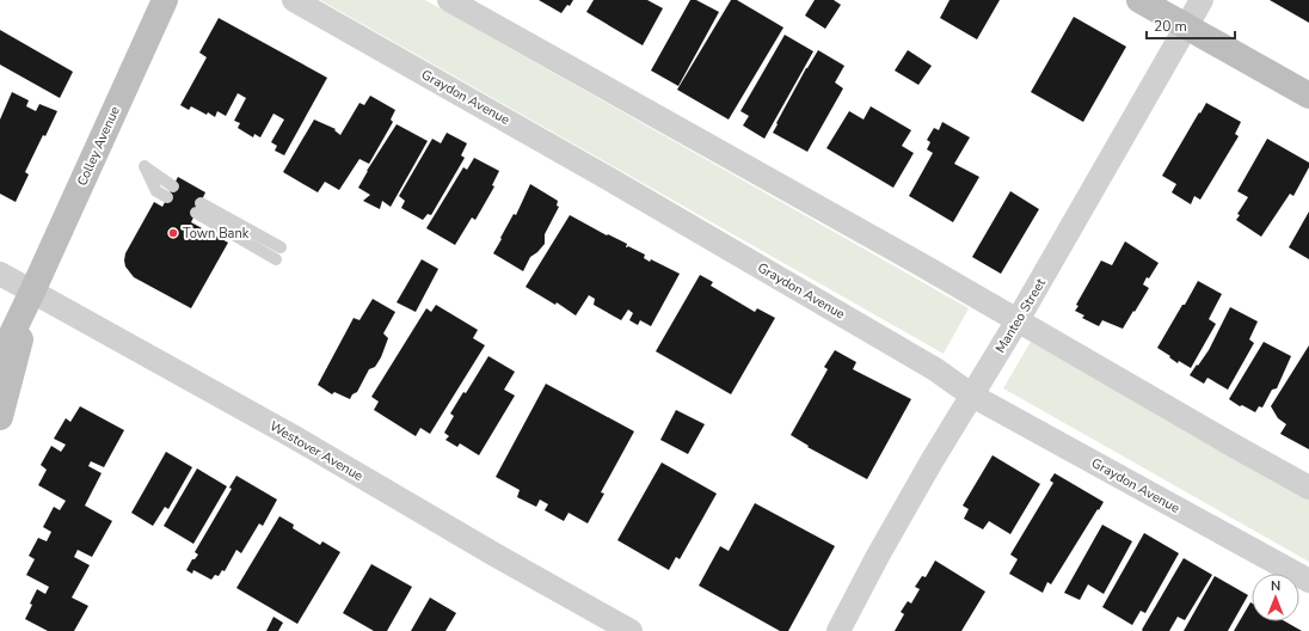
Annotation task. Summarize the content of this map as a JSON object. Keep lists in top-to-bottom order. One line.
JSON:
{"streets":{"main road":["Colley Avenue"],"street":["Graydon Avenue","Manteo Street","Westover Avenue"]},"crossings":[["Graydon Avenue","Manteo Street"],["Colley Avenue","Westover Avenue"]],"places":["Town Bank"],"scale_bar":"20 m","north":"top"}
